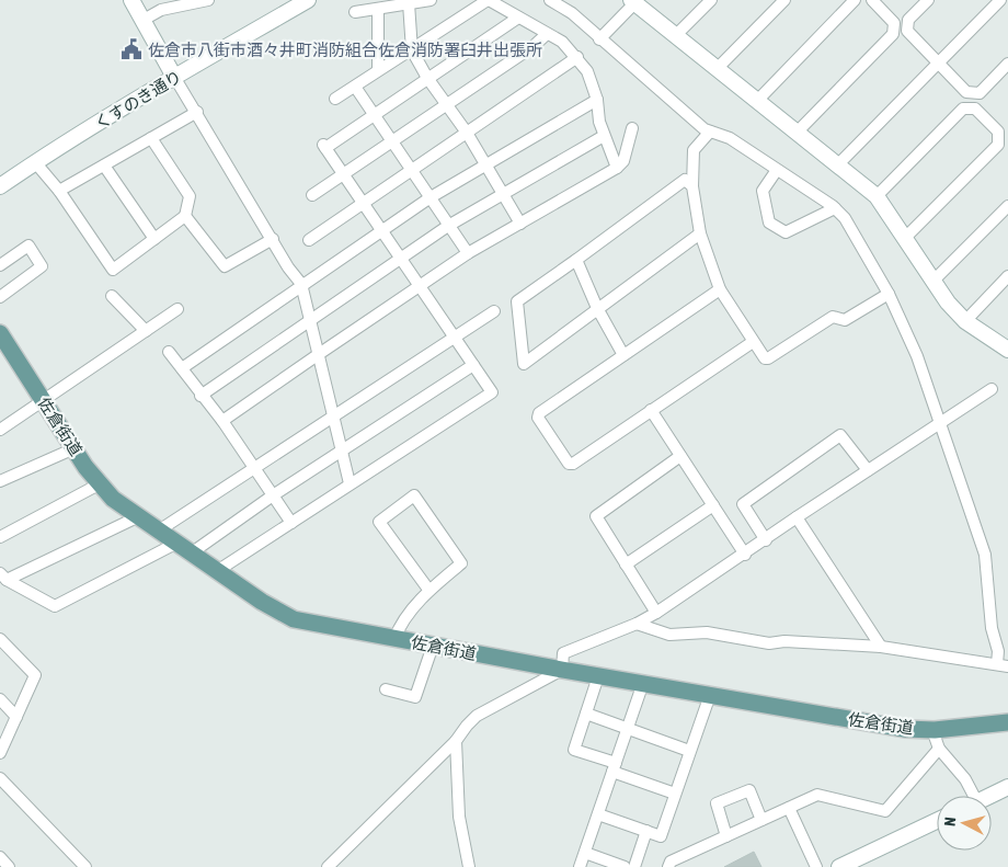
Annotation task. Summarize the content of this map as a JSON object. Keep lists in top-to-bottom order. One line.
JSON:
{"streets":{"main road":["佐倉街道"],"street":["くすのき通り"]},"places":{"public building":["佐倉市八街市酒々井町消防組合佐倉消防署臼井出張所"]},"north":"left"}
